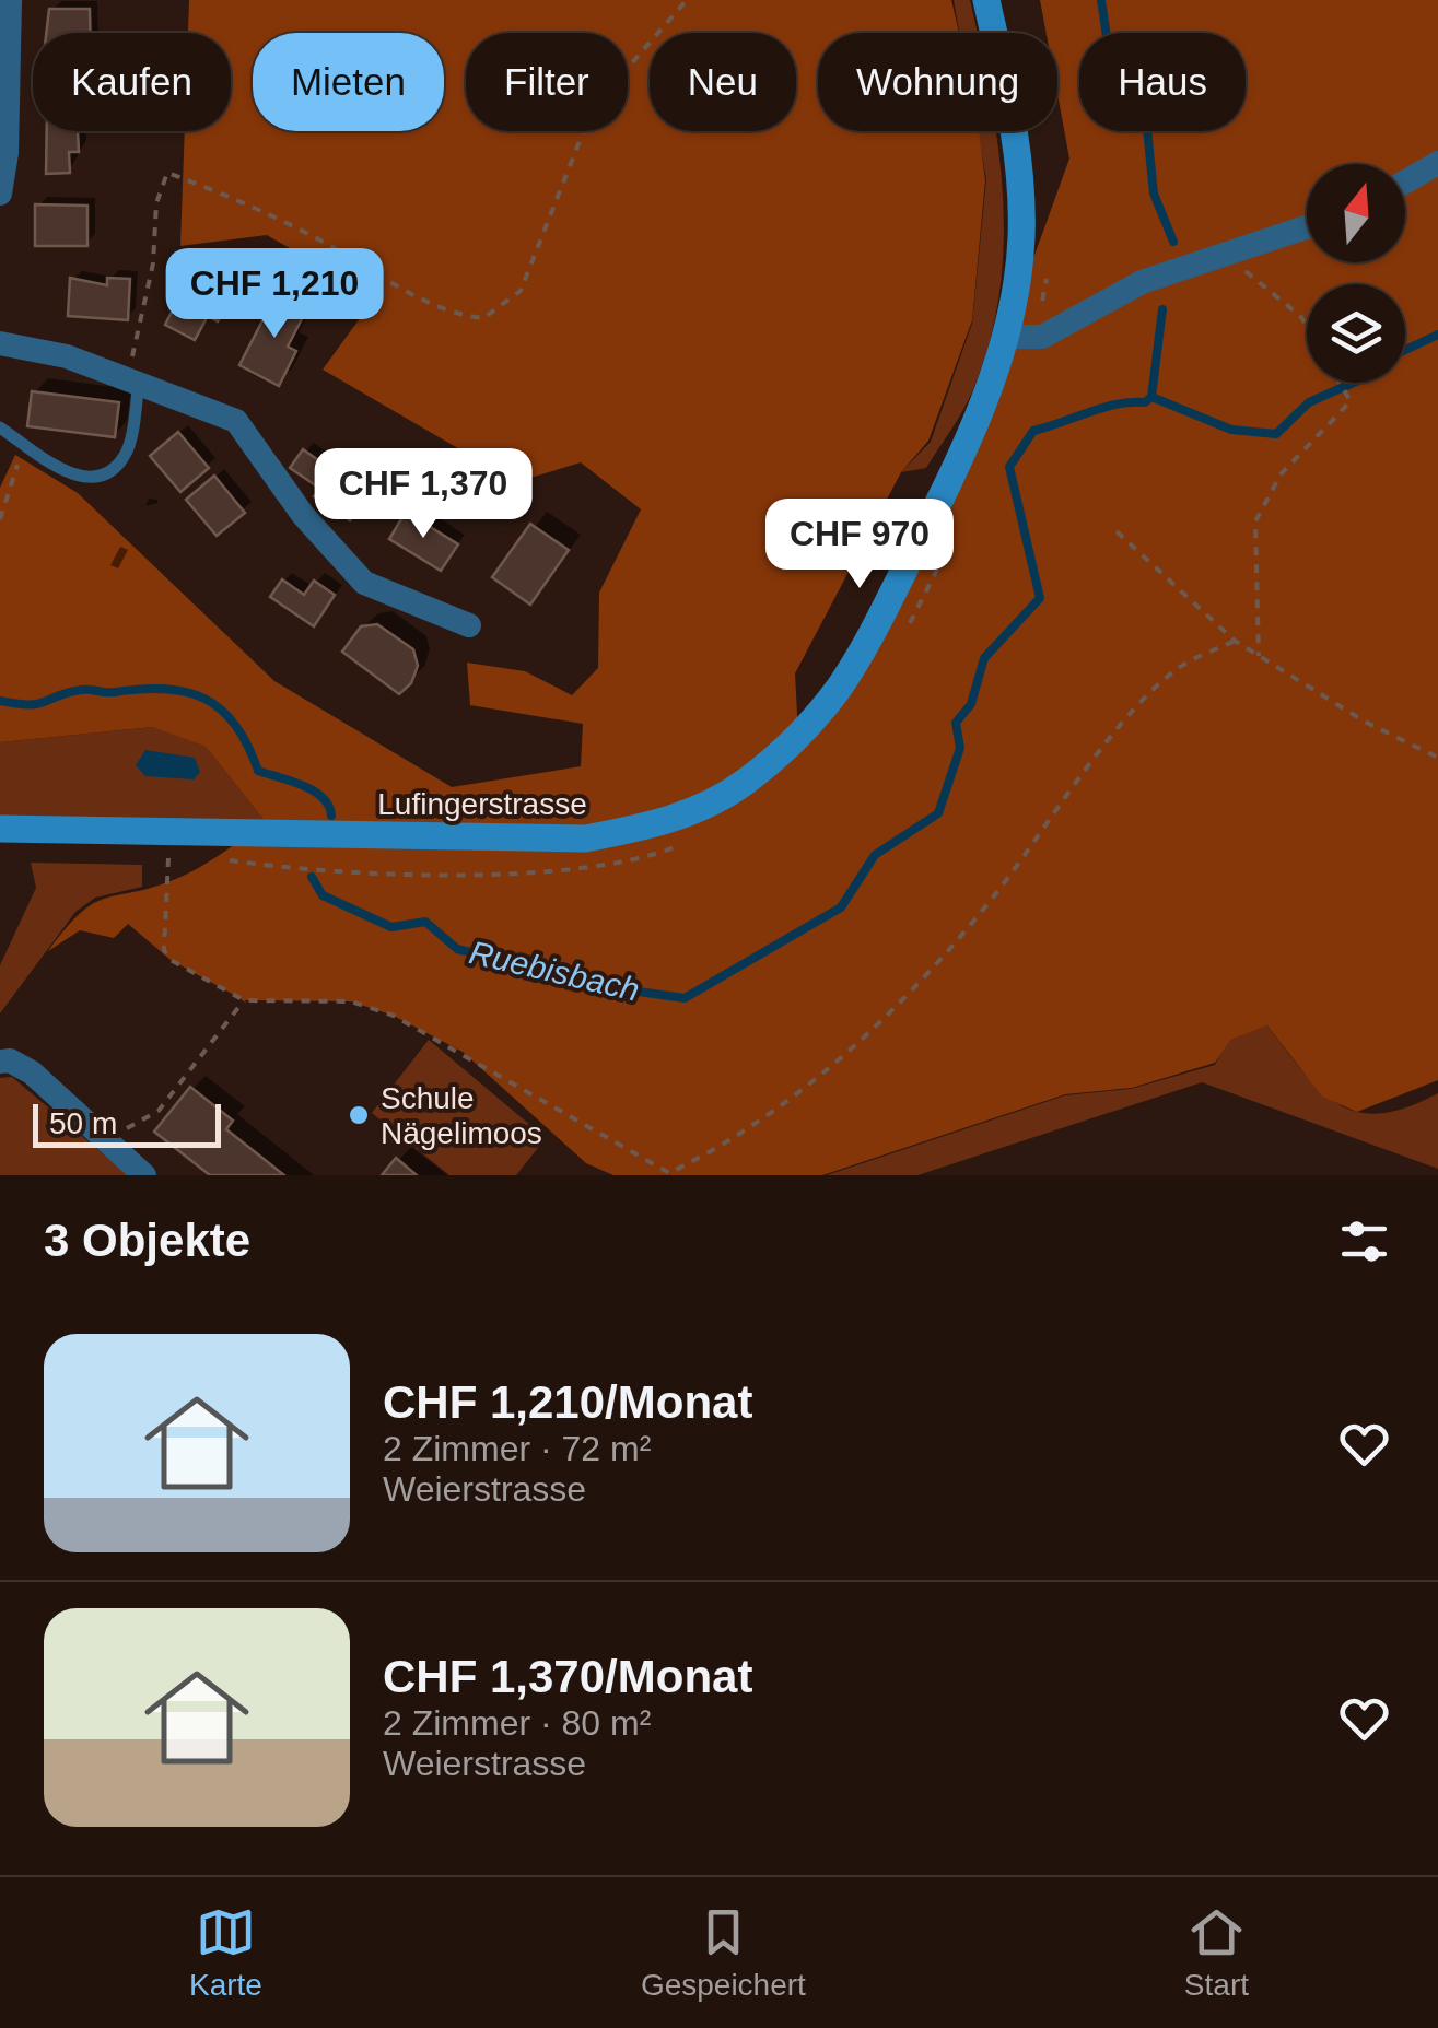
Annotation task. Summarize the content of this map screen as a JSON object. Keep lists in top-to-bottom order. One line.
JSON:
{"streets":{"main road":["Lufingerstrasse"]},"water":["Ruebisbach"],"places":["Schule Nägelimoos"],"scale_bar":"50 m","north":"top","page":{"chip":["Kaufen","Mieten","Filter","Neu","Wohnung","Haus"],"price":["CHF 1,210","CHF 1,370","CHF 970"],"scale":"50 m","heading":"3 Objekte","list":[{"name":"CHF 1,210/Monat","note":"2 Zimmer · 72 m² · Weierstrasse"},{"name":"CHF 1,370/Monat","note":"2 Zimmer · 80 m² · Weierstrasse"}],"tabs":["Karte","Gespeichert","Start"]}}
